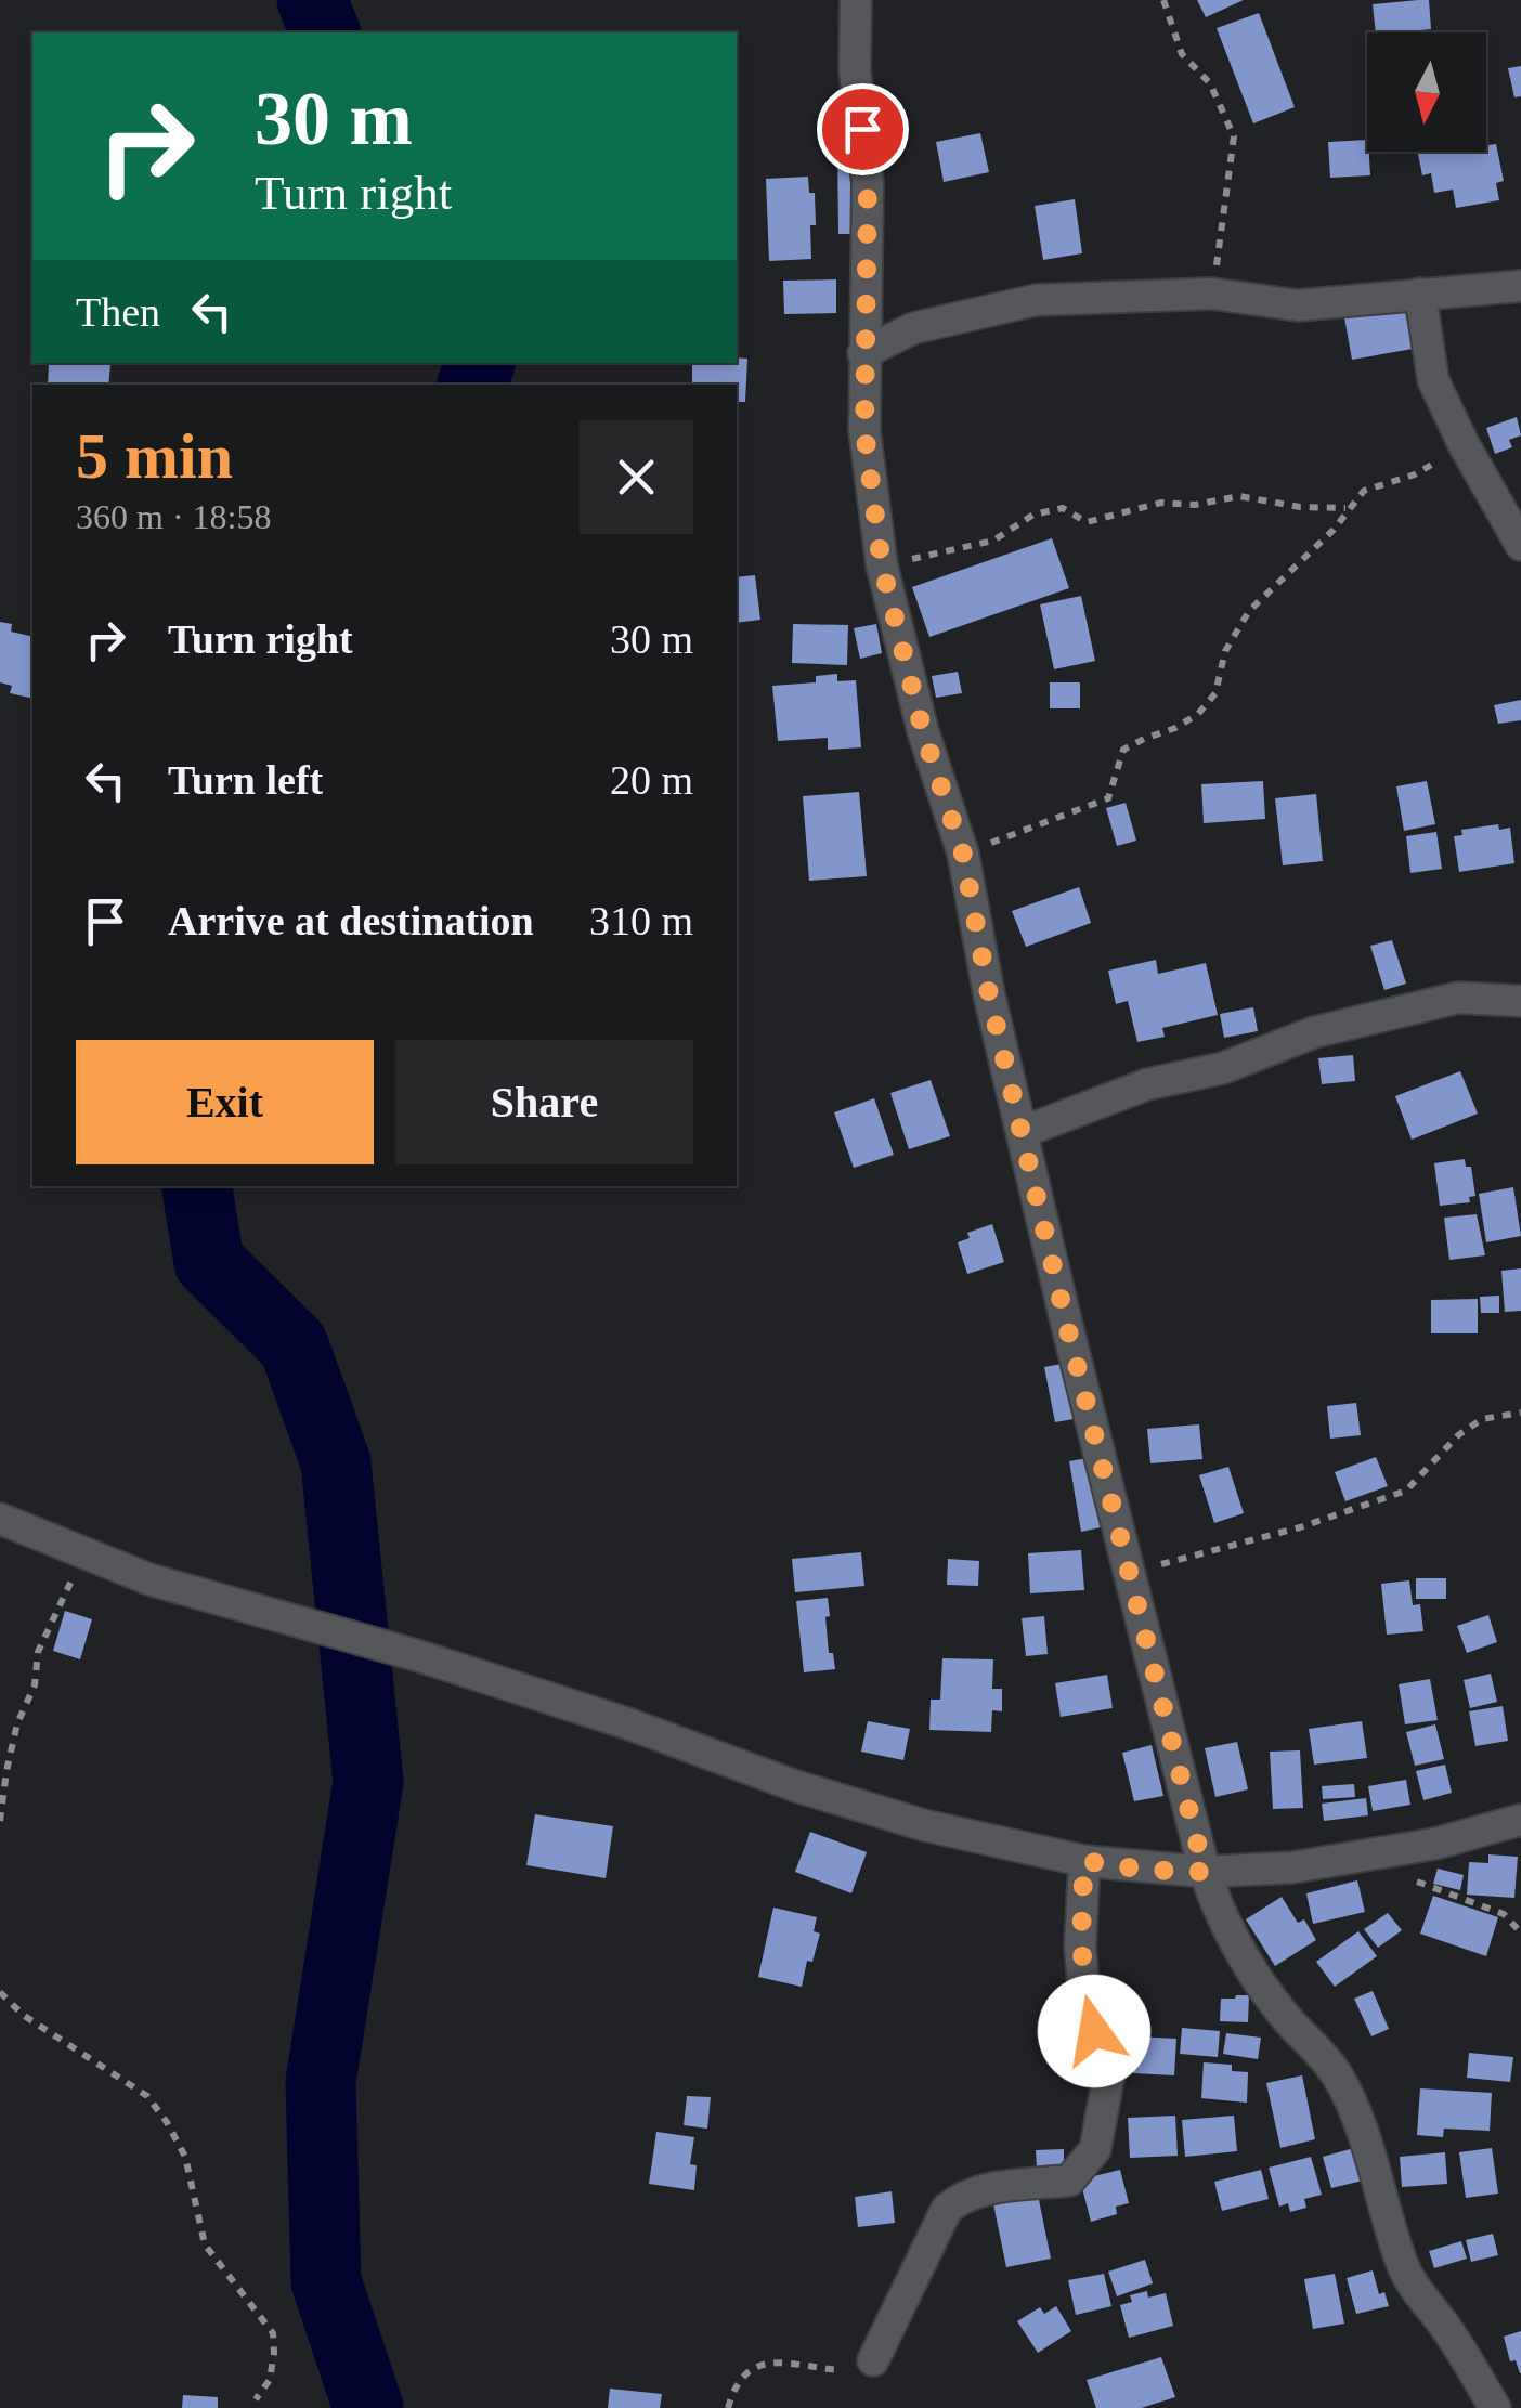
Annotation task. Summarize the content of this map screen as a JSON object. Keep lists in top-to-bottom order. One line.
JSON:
{"north":"bottom","page":{"turn":["30 m","Turn right"],"then":"Then","heading":["5 min","360 m · 18:58"],"list":[{"name":"Turn right","value":"30 m"},{"name":"Turn left","value":"20 m"},{"name":"Arrive at destination","value":"310 m"}],"buttons":["Exit","Share"]}}
